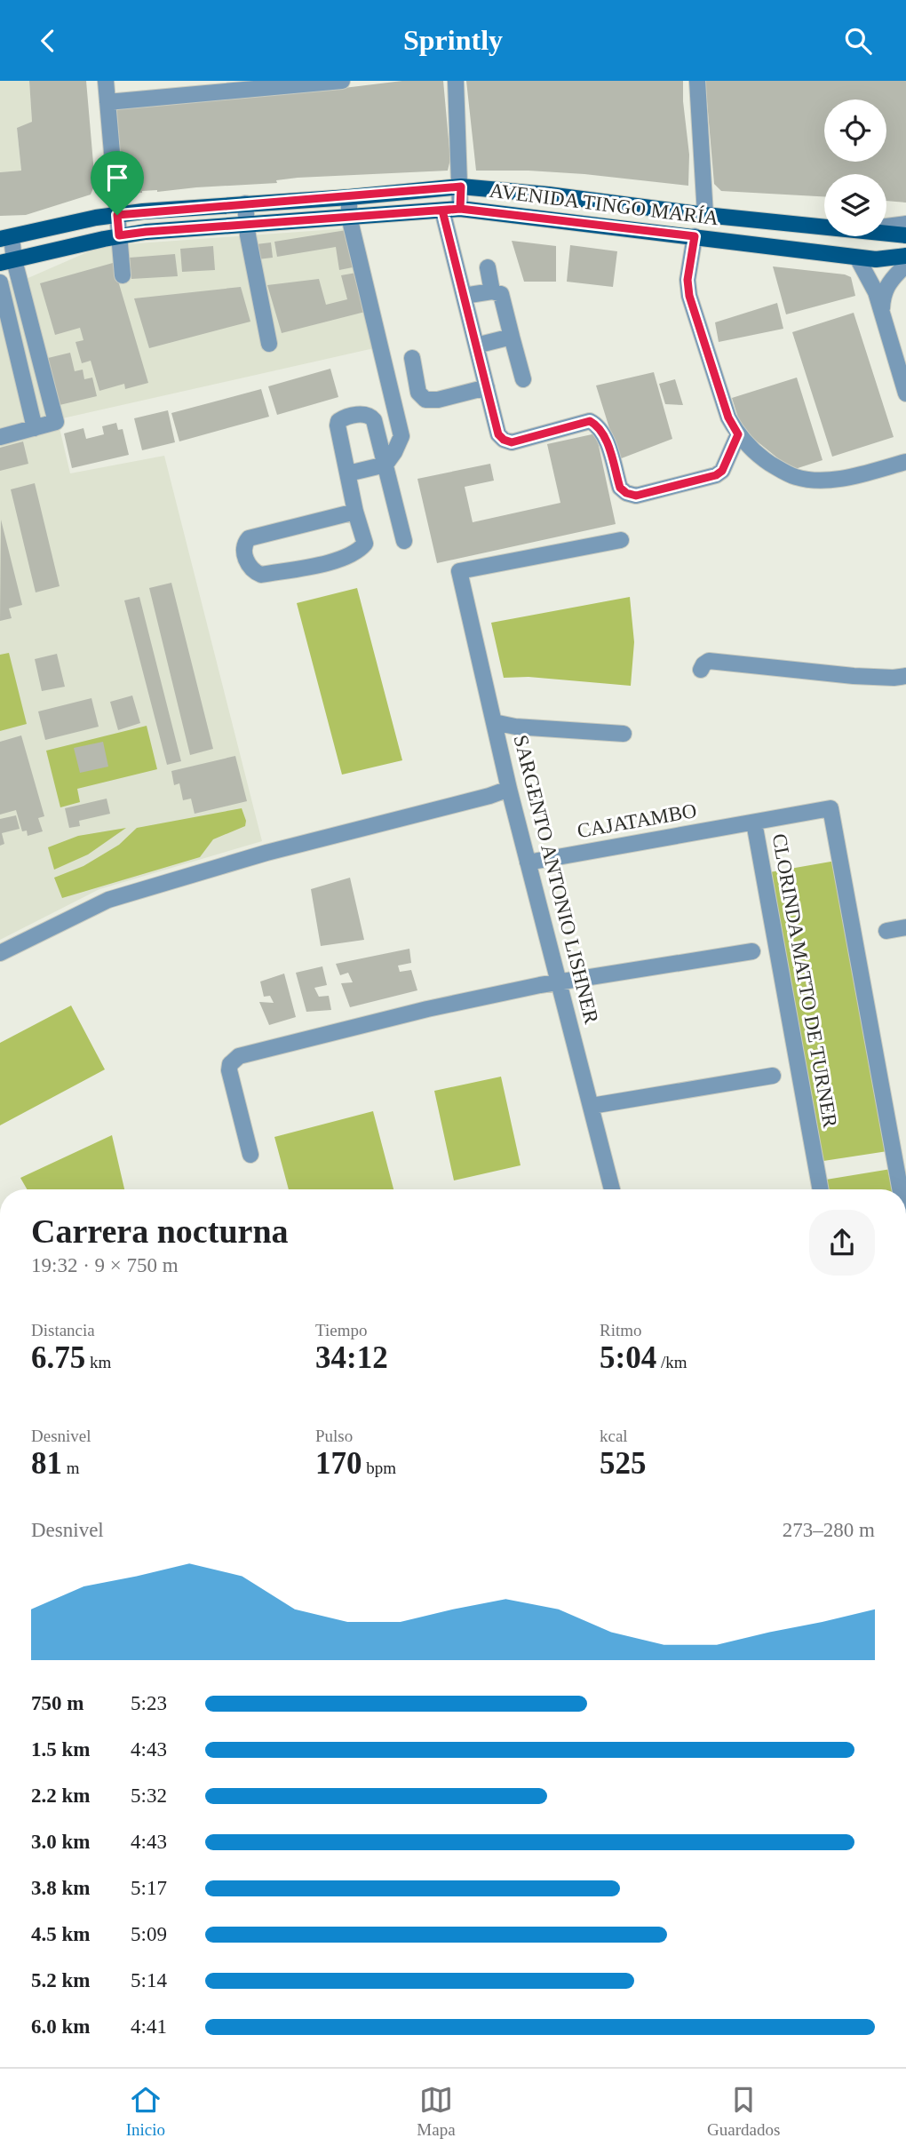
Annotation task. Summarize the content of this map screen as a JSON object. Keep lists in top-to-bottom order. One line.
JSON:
{"streets":{"main road":["AVENIDA TINGO MARÍA"],"street":["CAJATAMBO","SARGENTO ANTONIO LISHNER","CLORINDA MATTO DE TURNER"]},"crossings":[["CAJATAMBO","SARGENTO ANTONIO LISHNER"],["CAJATAMBO","CLORINDA MATTO DE TURNER"]],"page":{"header":"Sprintly","heading":["Carrera nocturna","19:32 · 9 × 750 m"],"stats":[["Distancia","6.75 km"],["Tiempo","34:12"],["Ritmo","5:04 /km"],["Desnivel","81 m"],["Pulso","170 bpm"],["kcal","525"]],"chart":["Desnivel","273–280 m"],"list":[{"name":"750 m","note":"5:23"},{"name":"1.5 km","note":"4:43"},{"name":"2.2 km","note":"5:32"},{"name":"3.0 km","note":"4:43"},{"name":"3.8 km","note":"5:17"},{"name":"4.5 km","note":"5:09"},{"name":"5.2 km","note":"5:14"},{"name":"6.0 km","note":"4:41"}],"tabs":["Inicio","Mapa","Guardados"]}}
